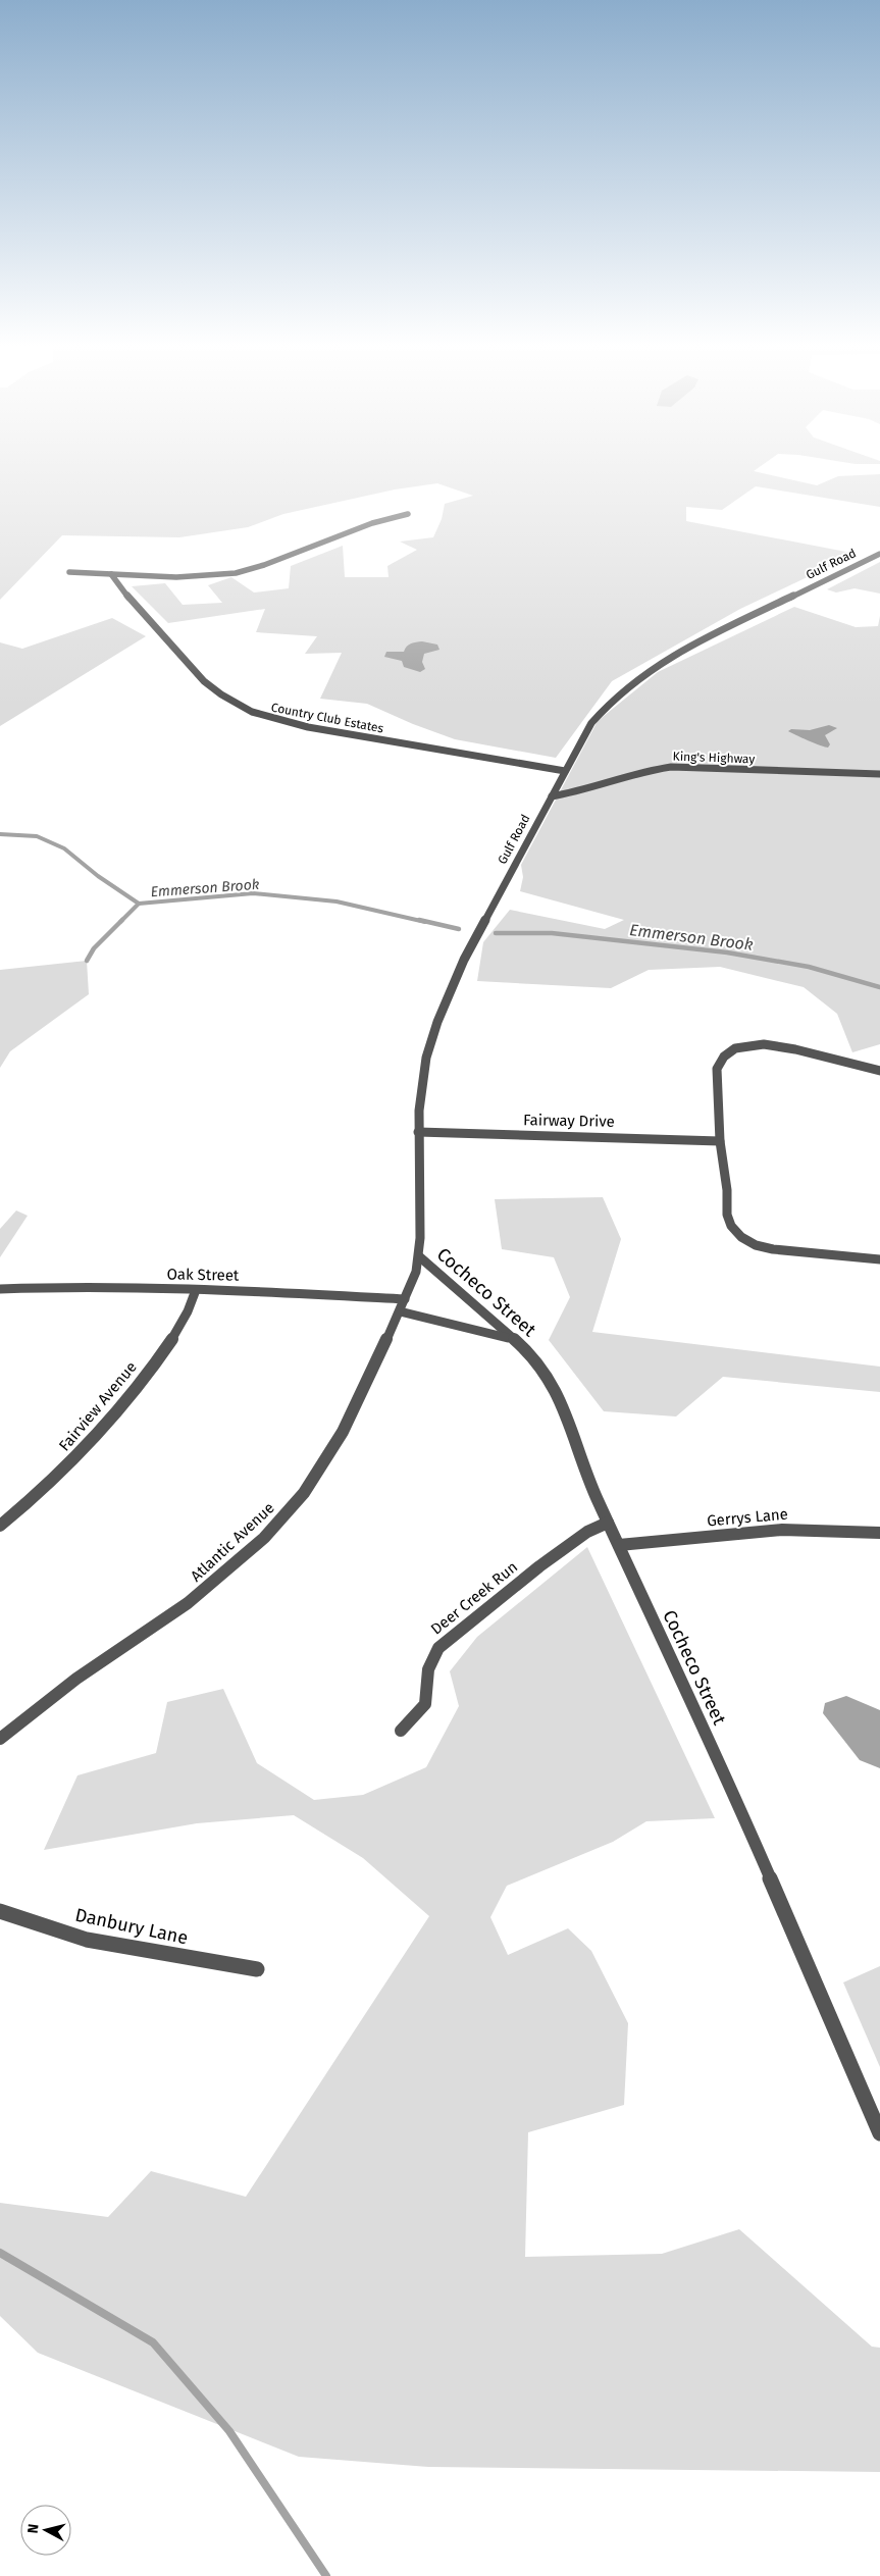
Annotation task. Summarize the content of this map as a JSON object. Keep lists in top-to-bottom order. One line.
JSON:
{"streets":{"street":["Gulf Road","Country Club Estates","King's Highway","Fairway Drive","Oak Street","Cocheco Street","Fairview Avenue","Gerrys Lane","Atlantic Avenue","Deer Creek Run","Danbury Lane"]},"crossings":[["Gulf Road","Country Club Estates"],["Gulf Road","King's Highway"],["Gulf Road","Fairway Drive"],["Gulf Road","Oak Street"],["Gulf Road","Cocheco Street"],["Gulf Road","Atlantic Avenue"],["Oak Street","Fairview Avenue"],["Oak Street","Atlantic Avenue"],["Cocheco Street","Gerrys Lane"],["Cocheco Street","Deer Creek Run"]],"water":["Emmerson Brook"],"north":"left"}
